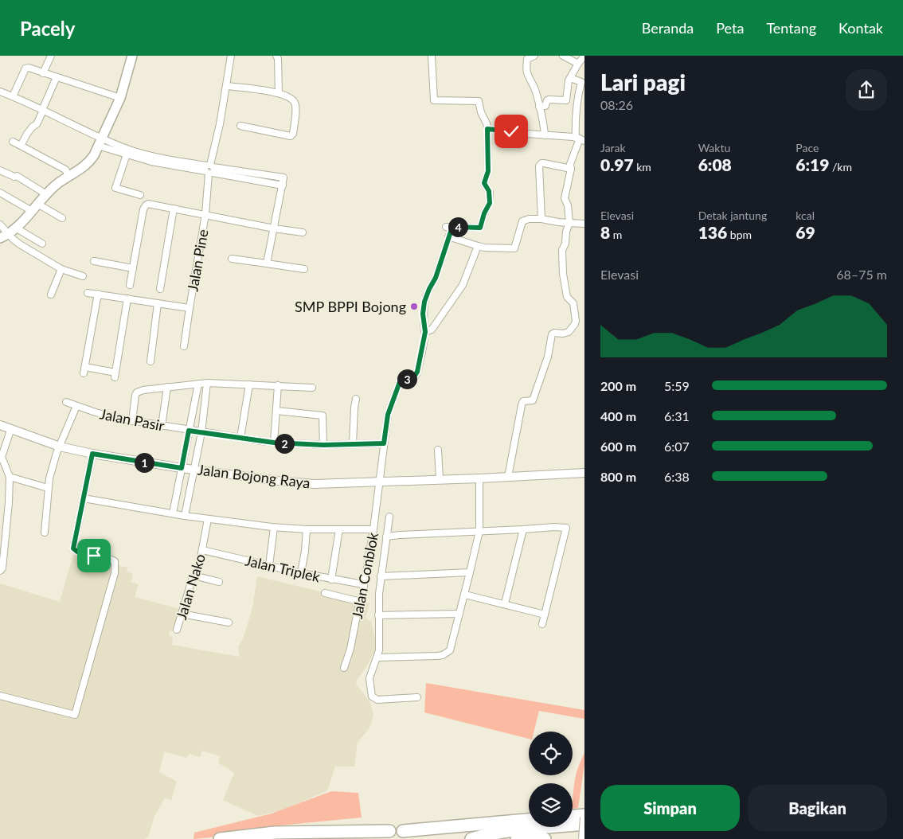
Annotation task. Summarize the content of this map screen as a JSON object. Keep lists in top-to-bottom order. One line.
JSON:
{"streets":{"street":["Jalan Pine","Jalan Pasir","Jalan Bojong Raya","Jalan Triplek","Jalan Conblok","Jalan Nako"]},"crossings":[["Jalan Pasir","Jalan Conblok"],["Jalan Bojong Raya","Jalan Conblok"],["Jalan Triplek","Jalan Conblok"],["Jalan Triplek","Jalan Nako"]],"places":["SMP BPPI Bojong"],"page":{"header":"Pacely","nav":["Beranda","Peta","Tentang","Kontak"],"heading":["Lari pagi","08:26"],"stats":[["Jarak","0.97 km"],["Waktu","6:08"],["Pace","6:19 /km"],["Elevasi","8 m"],["Detak jantung","136 bpm"],["kcal","69"]],"pins":["4","3","2","1"],"chart":["Elevasi","68–75 m"],"list":[{"name":"200 m","note":"5:59"},{"name":"400 m","note":"6:31"},{"name":"600 m","note":"6:07"},{"name":"800 m","note":"6:38"}],"buttons":["Simpan","Bagikan"]}}
